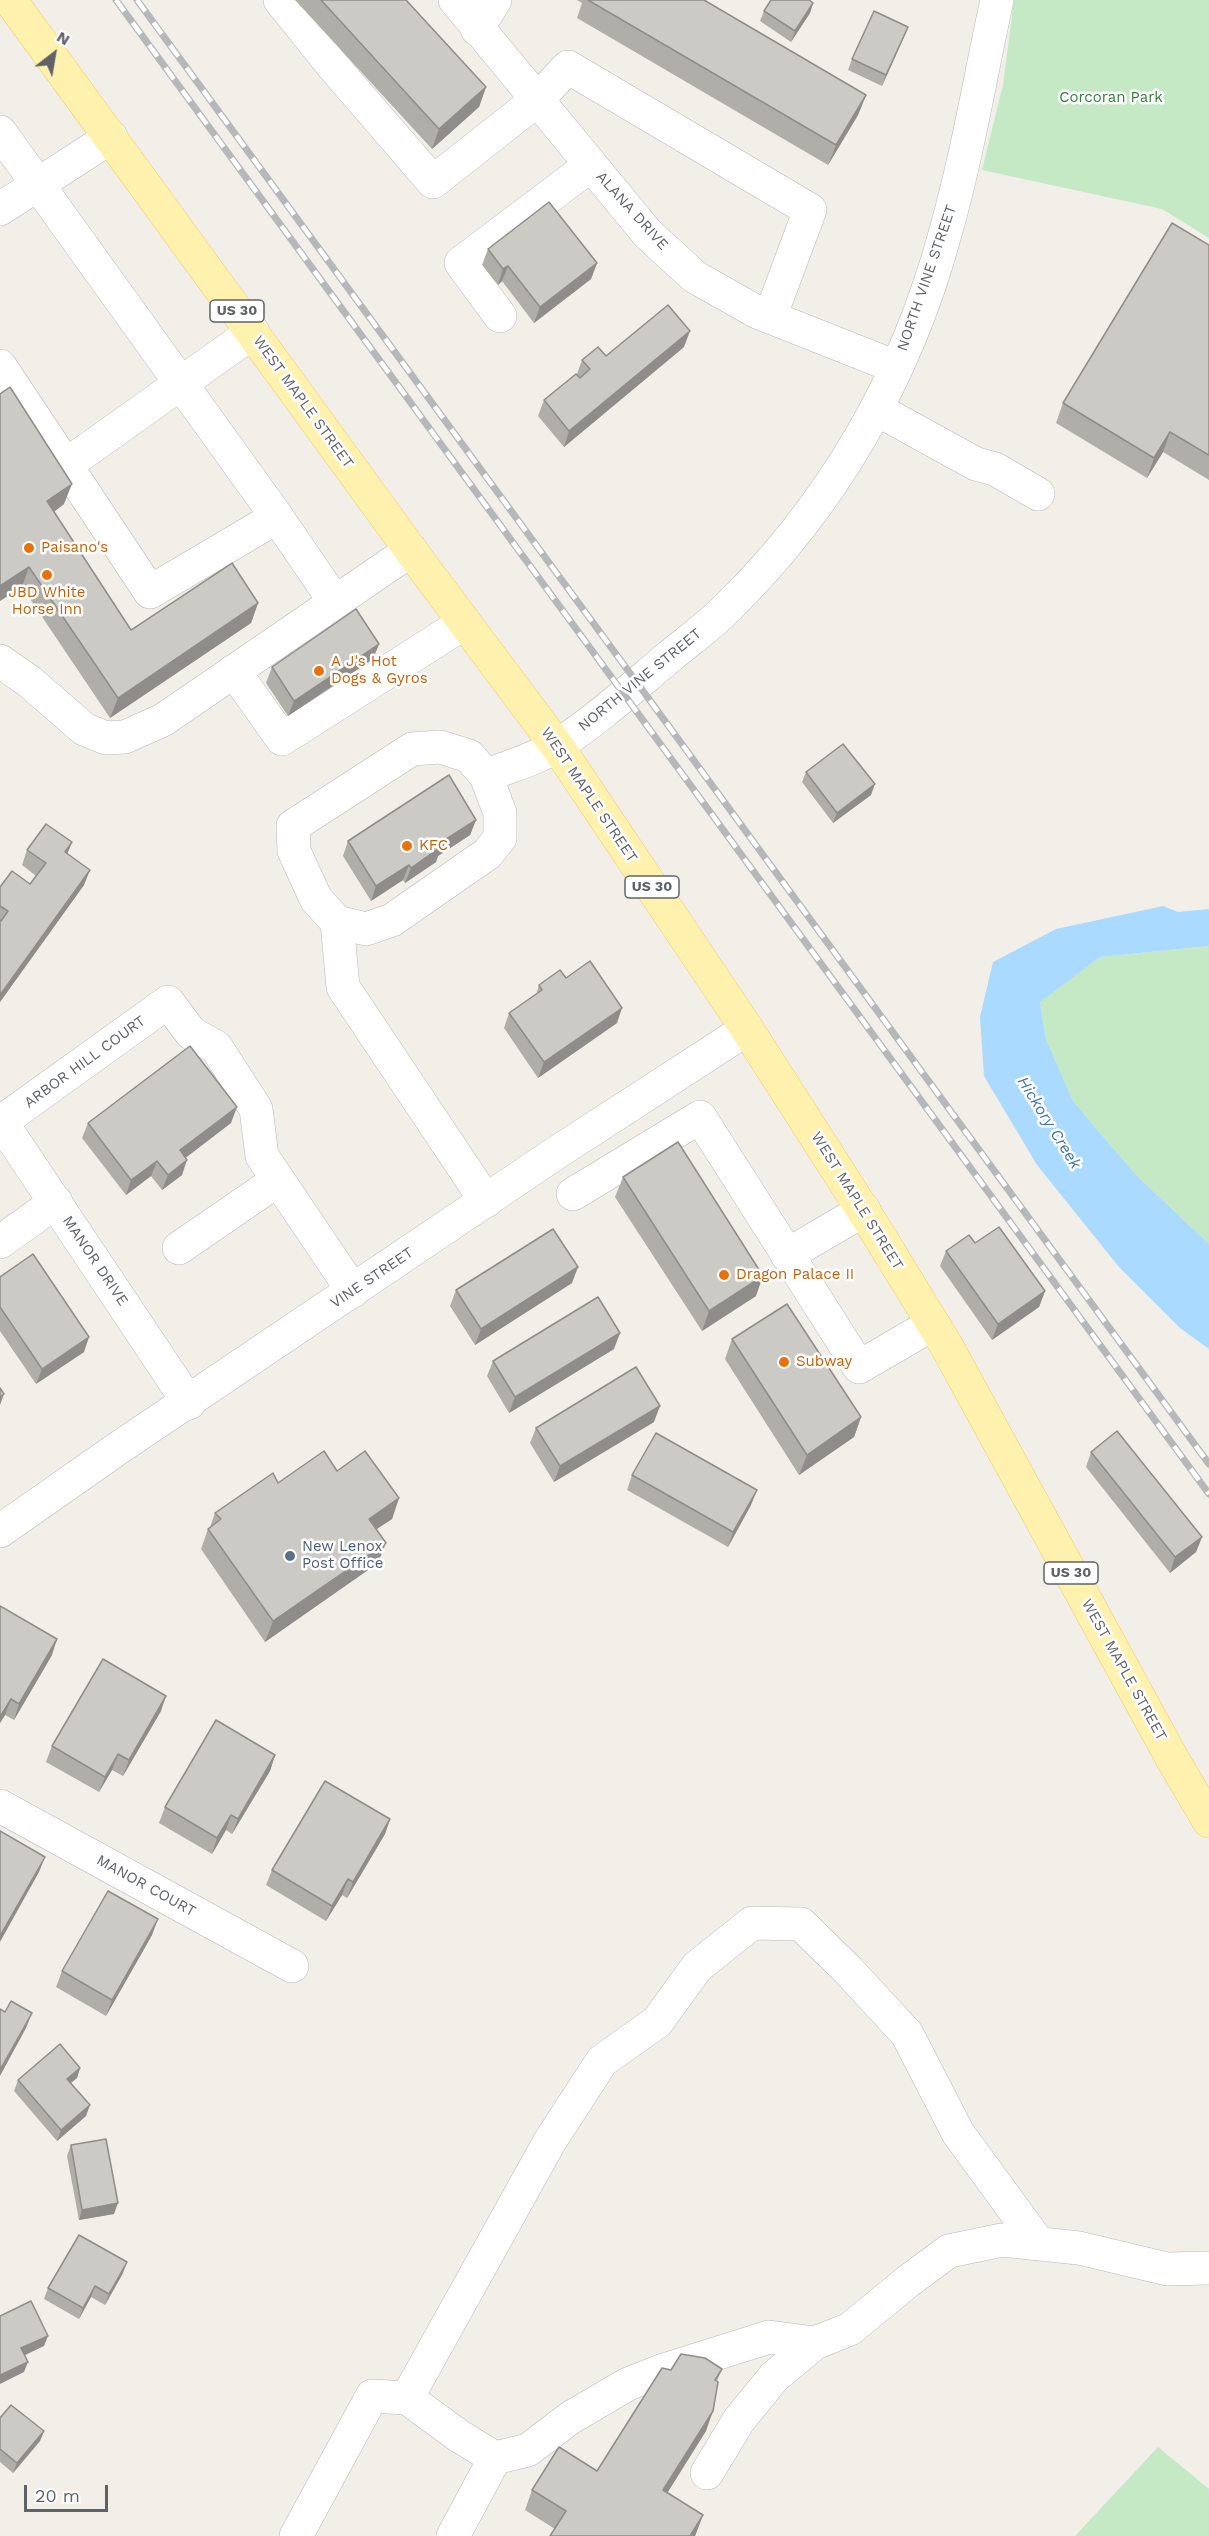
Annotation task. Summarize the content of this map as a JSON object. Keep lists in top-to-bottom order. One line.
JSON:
{"streets":{"main road":["US 30","WEST MAPLE STREET"],"street":["ALANA DRIVE","NORTH VINE STREET","ARBOR HILL COURT","MANOR DRIVE","VINE STREET","MANOR COURT"]},"crossings":[["ALANA DRIVE","NORTH VINE STREET"],["NORTH VINE STREET","WEST MAPLE STREET"],["WEST MAPLE STREET","VINE STREET"],["ARBOR HILL COURT","MANOR DRIVE"],["MANOR DRIVE","VINE STREET"]],"water":["Hickory Creek"],"parks":["Corcoran Park"],"places":["Paisano's","JBD White Horse Inn","A J's Hot Dogs & Gyros","KFC","Dragon Palace II","Subway","New Lenox Post Office"],"scale_bar":"20 m","north":"top right"}
